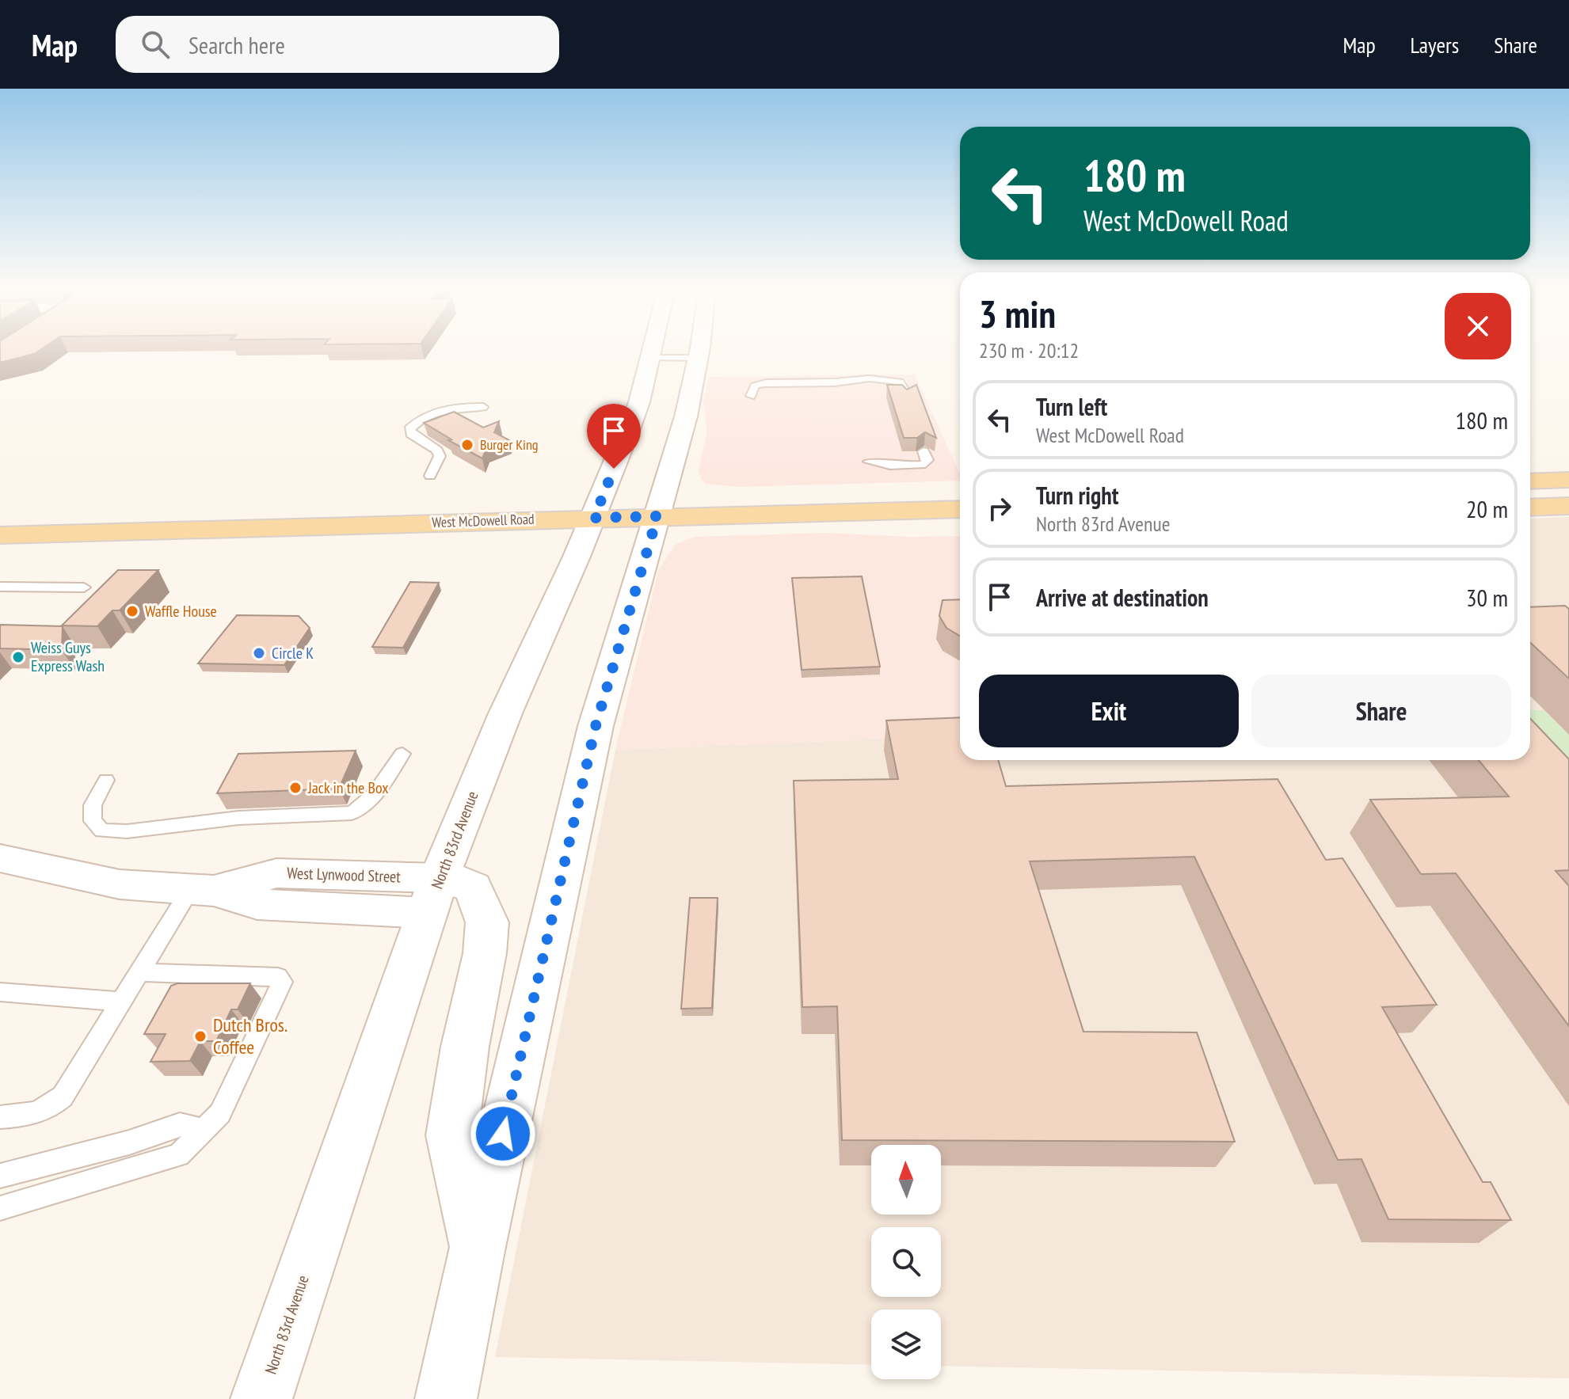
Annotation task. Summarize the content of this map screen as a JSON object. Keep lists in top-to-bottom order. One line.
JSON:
{"streets":{"main road":["West McDowell Road","North 83rd Avenue"],"street":["West Lynwood Street"]},"crossings":[["West McDowell Road","North 83rd Avenue"],["North 83rd Avenue","West Lynwood Street"]],"places":["Burger King","Waffle House","Circle K","Weiss Guys Express Wash","Jack in the Box","Dutch Bros. Coffee"],"north":"top","page":{"header":"Map","search":"Search here","nav":["Map","Layers","Share"],"turn":["180 m","West McDowell Road"],"heading":["3 min","230 m · 20:12"],"list":[{"name":"Turn left","note":"West McDowell Road","value":"180 m"},{"name":"Turn right","note":"North 83rd Avenue","value":"20 m"},{"name":"Arrive at destination","value":"30 m"}],"buttons":["Exit","Share"]}}
